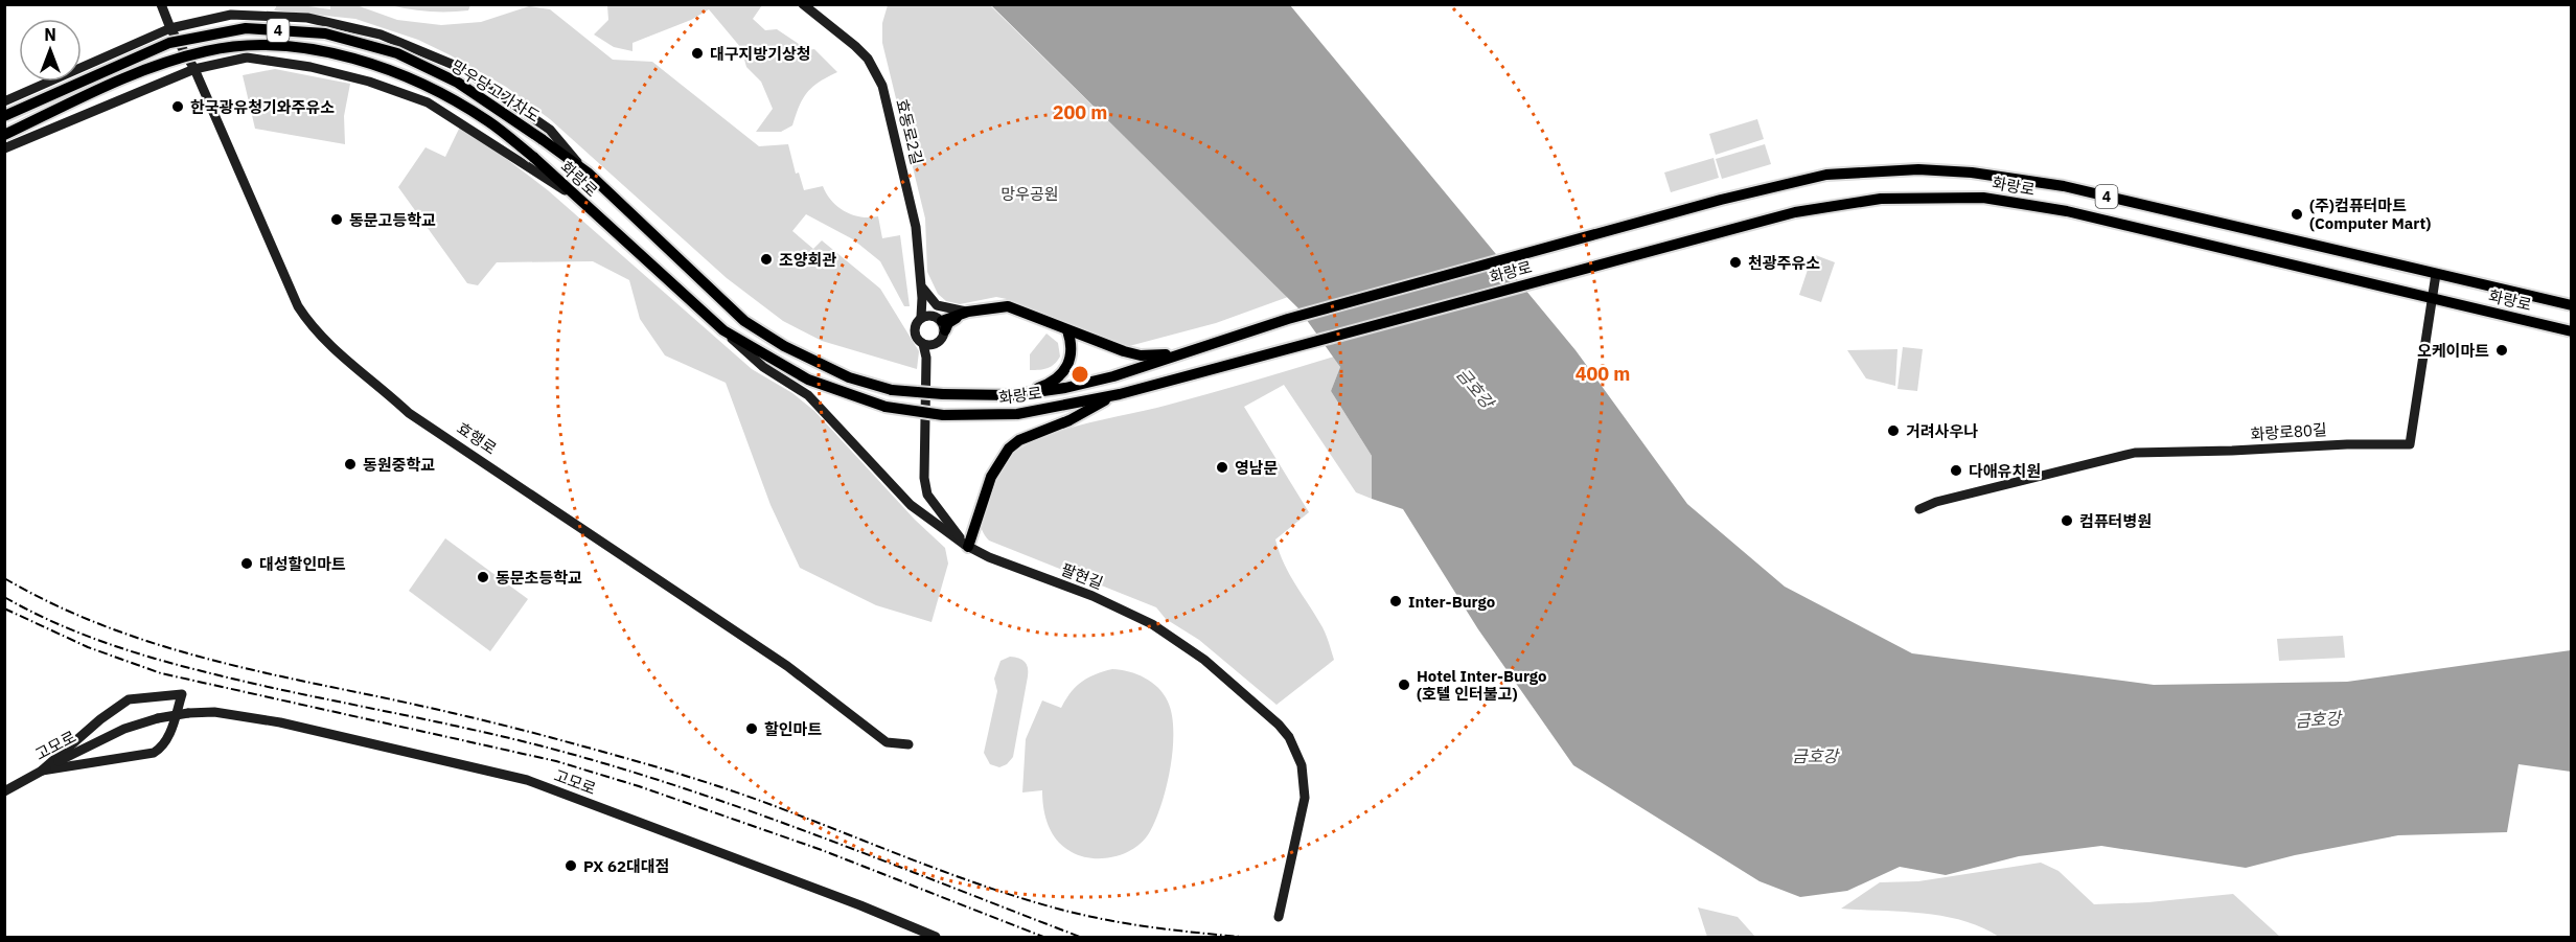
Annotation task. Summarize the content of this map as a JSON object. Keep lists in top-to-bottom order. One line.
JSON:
{"streets":{"main road":["4","망우당고가차도","효동로2길","화랑로","화랑로80길","효행로","팔현길","고모로"]},"crossings":[["망우당고가차도","화랑로"],["화랑로","화랑로80길"],["화랑로","팔현길"]],"water":["금호강"],"parks":["망우공원"],"places":["대구지방기상청","한국광유청기와주유소","(주)컴퓨터마트 (Computer Mart)","동문고등학교","조양회관","천광주유소","오케이마트","거려사우나","동원중학교","영남문","다애유치원","컴퓨터병원","대성할인마트","동문초등학교","Inter-Burgo","Hotel Inter-Burgo (호텔 인터불고)","할인마트","PX 62대대점"],"north":"top","rings":["200 m","400 m"]}
